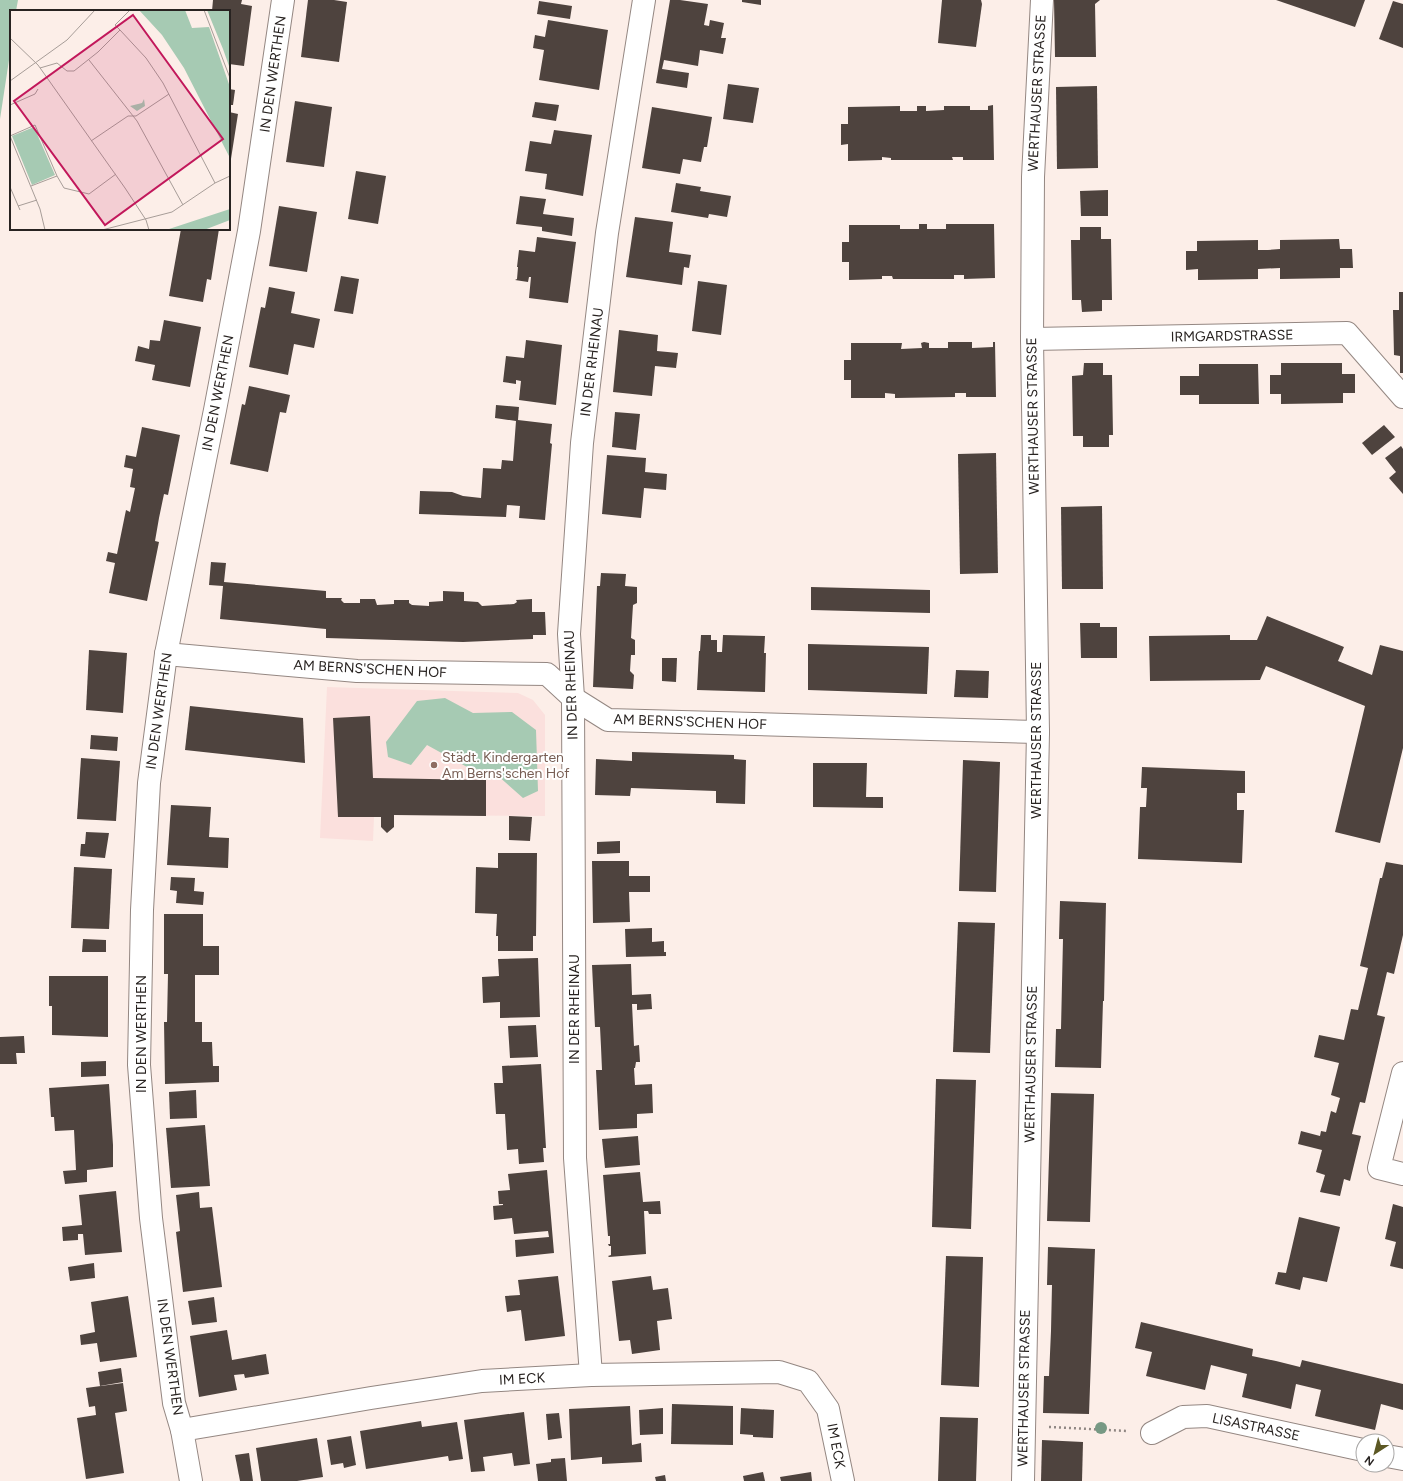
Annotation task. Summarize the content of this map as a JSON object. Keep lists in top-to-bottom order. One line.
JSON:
{"streets":{"street":["IN DEN WERTHEN","WERTHAUSER STRASSE","IRMGARDSTRASSE","IN DER RHEINAU","AM BERNS'SCHEN HOF","IM ECK","LISASTRASSE"]},"crossings":[["IN DEN WERTHEN","AM BERNS'SCHEN HOF"],["IN DEN WERTHEN","IM ECK"],["WERTHAUSER STRASSE","IRMGARDSTRASSE"],["WERTHAUSER STRASSE","AM BERNS'SCHEN HOF"],["IN DER RHEINAU","AM BERNS'SCHEN HOF"],["IN DER RHEINAU","IM ECK"]],"places":["Städt. Kindergarten Am Berns'schen Hof"],"north":"bottom left"}
